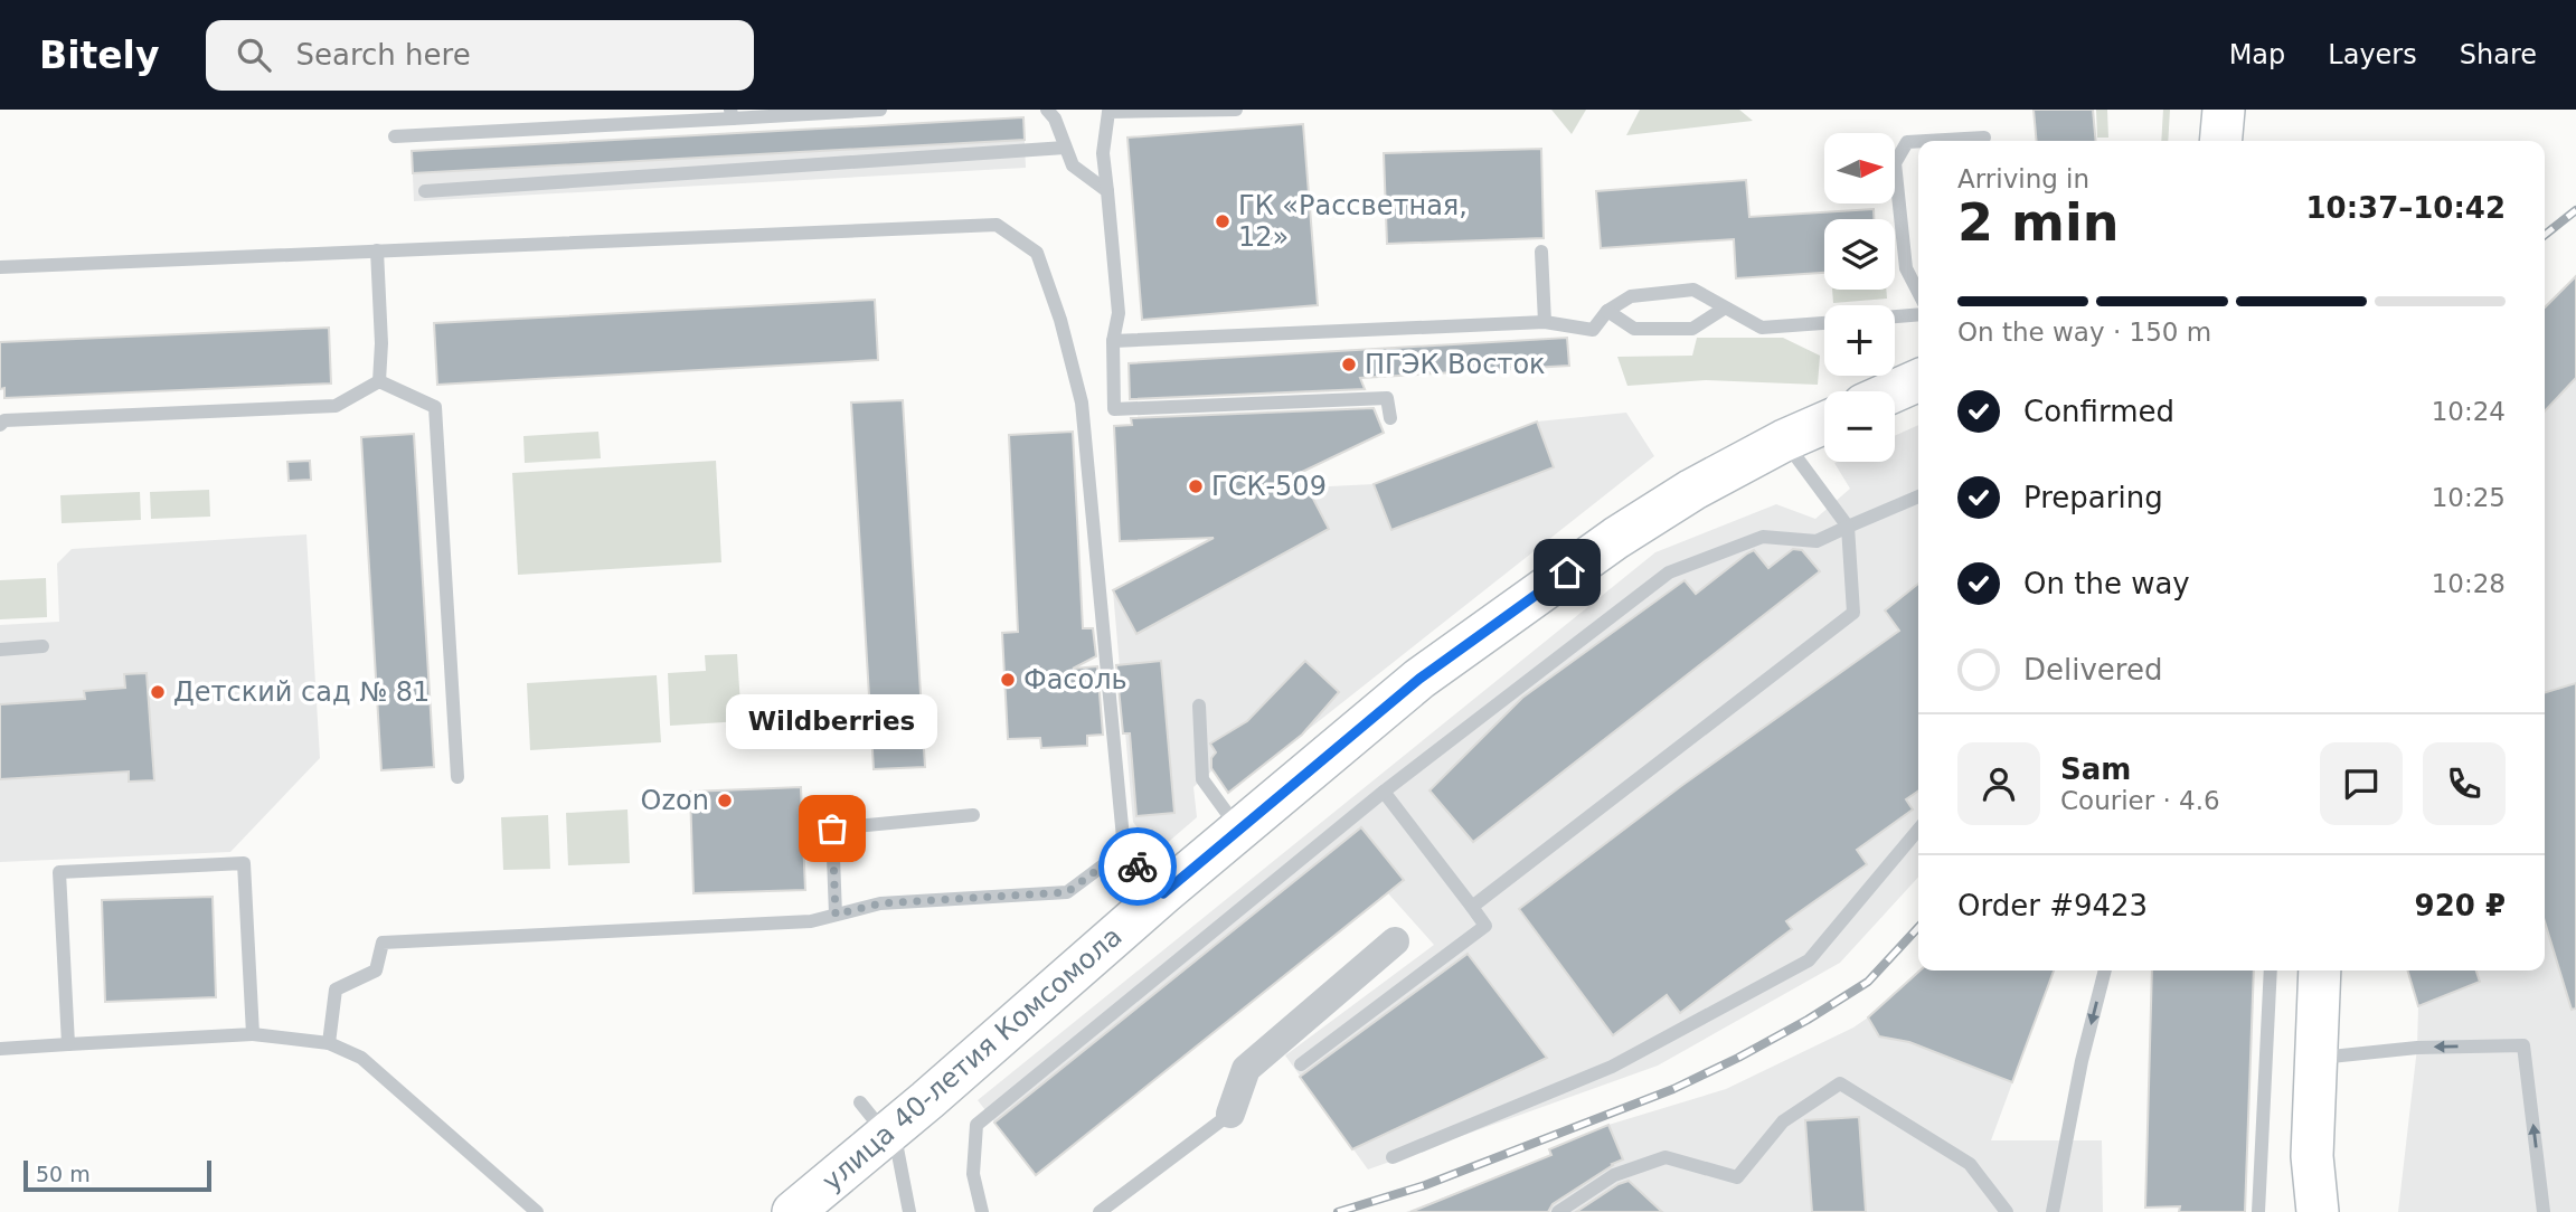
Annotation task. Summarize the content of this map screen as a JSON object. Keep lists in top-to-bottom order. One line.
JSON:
{"streets":{"main road":["улица 40-летия Комсомола"]},"places":["ГК «Рассветная, 12»","ПГЭК Восток","ГСК-509","Фасоль","Детский сад № 81","Ozon","Wildberries"],"scale_bar":"50 m","north":"right","page":{"header":"Bitely","search":"Search here","nav":["Map","Layers","Share"],"map_buttons":["+","−"],"heading":["2 min","Arriving in","10:37–10:42"],"panel":["Sam","Courier · 4.6","Order #9423","920 ₽"],"bar":"On the way · 150 m","list":[["Confirmed","10:24"],["Preparing","10:25"],["On the way","10:28"],"Delivered"],"bubble":"Wildberries","scale":"50 m"}}
